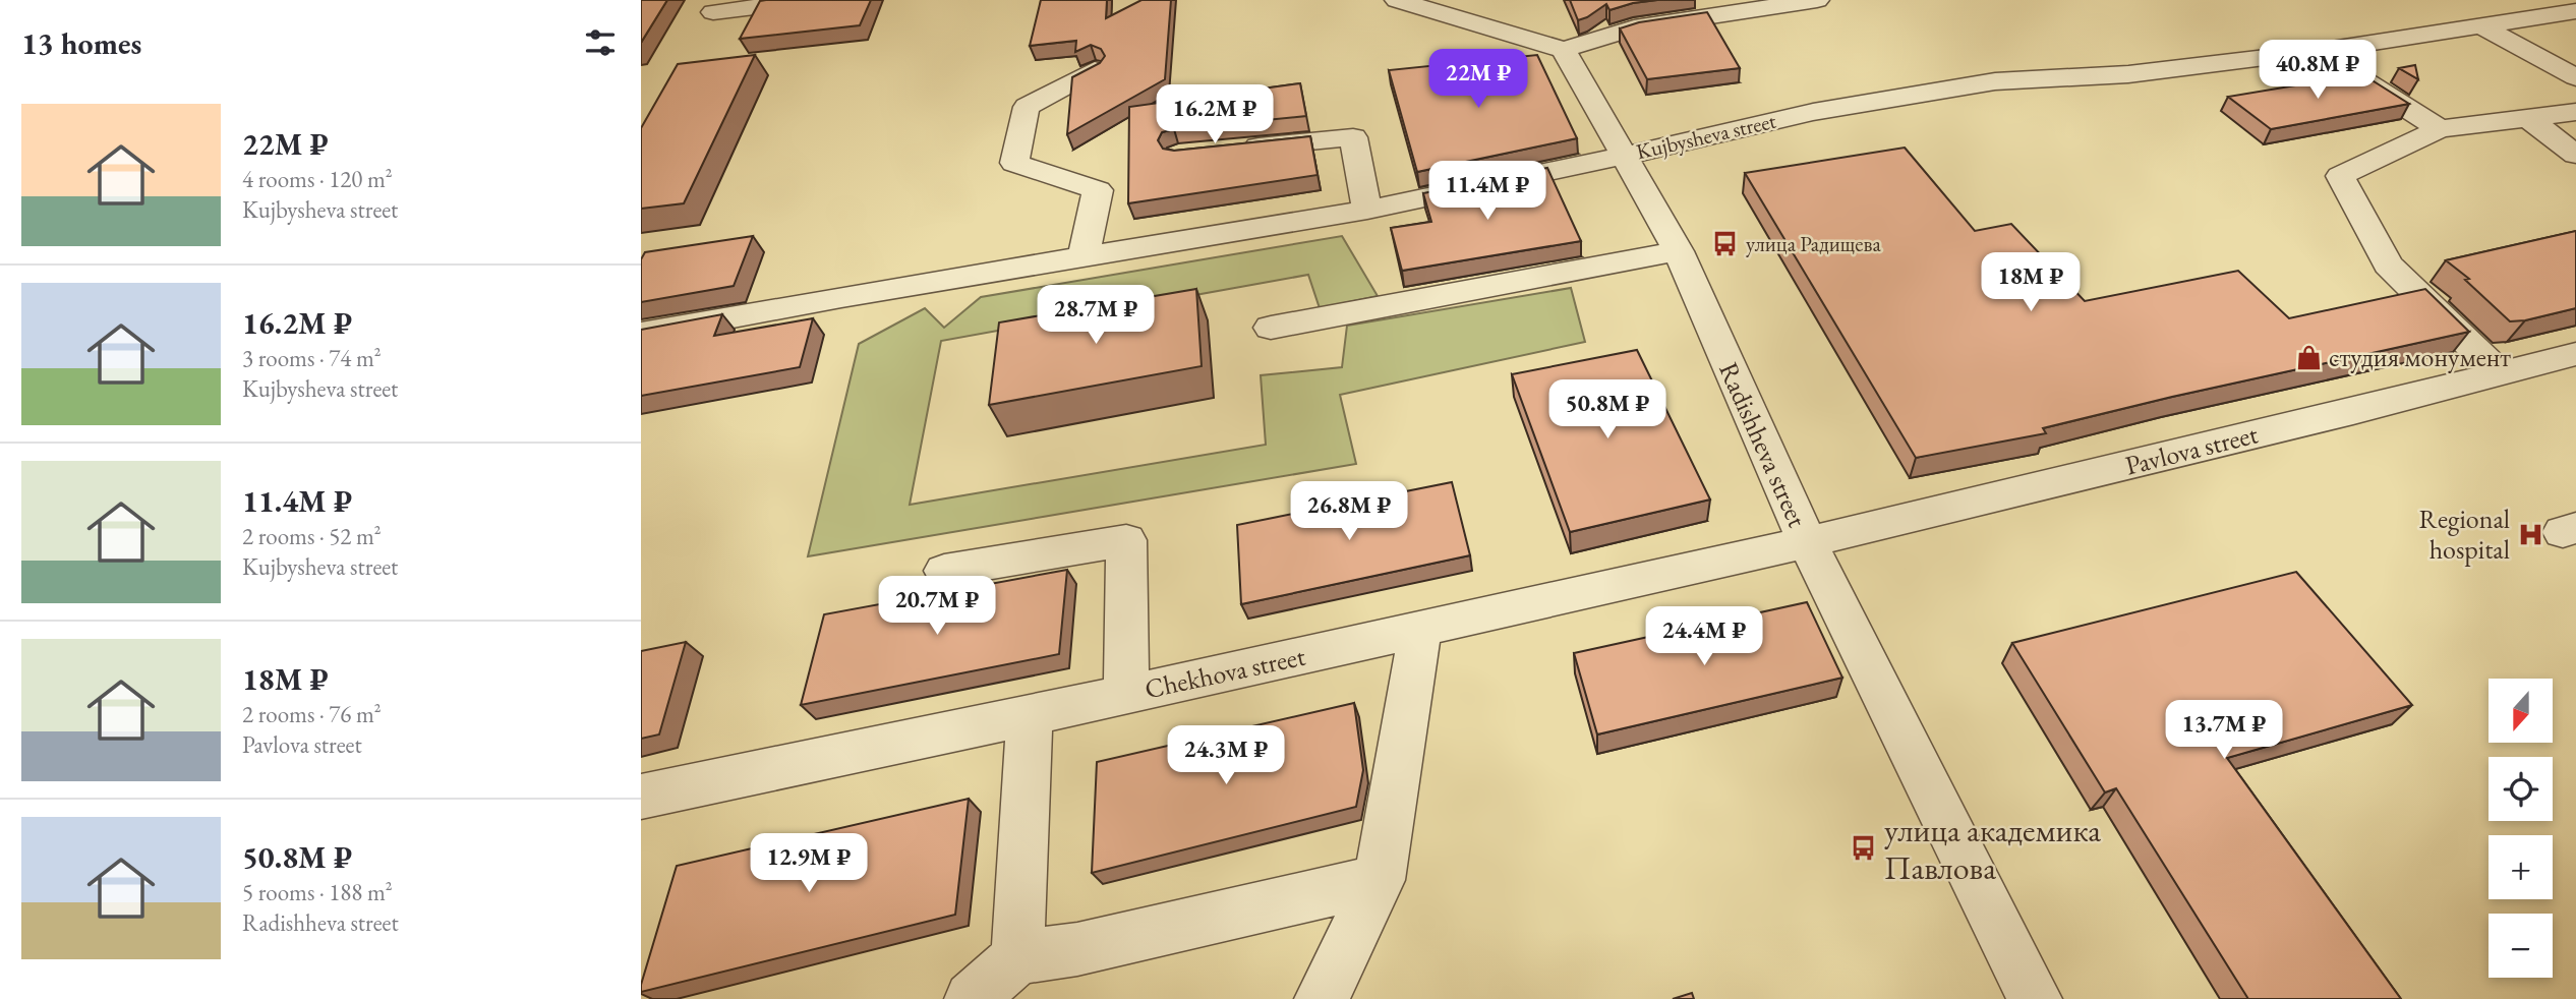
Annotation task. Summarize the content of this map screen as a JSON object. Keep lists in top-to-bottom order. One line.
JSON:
{"streets":{"street":["Kujbysheva street","Radishheva street","Pavlova street","Chekhova street"]},"crossings":[["Kujbysheva street","Radishheva street"],["Radishheva street","Pavlova street"],["Radishheva street","Chekhova street"],["Pavlova street","Chekhova street"]],"places":{"bus stop":["улица Радищева","улица академика Павлова"],"shop":["студия монумент"],"hospital":["Regional hospital"]},"north":"bottom","page":{"heading":"13 homes","price":["40.8M ₽","22M ₽","16.2M ₽","11.4M ₽","18M ₽","28.7M ₽","50.8M ₽","26.8M ₽","20.7M ₽","24.4M ₽","13.7M ₽","24.3M ₽","12.9M ₽"],"list":[{"name":"22M ₽","note":"4 rooms · 120 m² · Kujbysheva street"},{"name":"16.2M ₽","note":"3 rooms · 74 m² · Kujbysheva street"},{"name":"11.4M ₽","note":"2 rooms · 52 m² · Kujbysheva street"},{"name":"18M ₽","note":"2 rooms · 76 m² · Pavlova street"},{"name":"50.8M ₽","note":"5 rooms · 188 m² · Radishheva street"}],"map_buttons":["+","−"]}}
